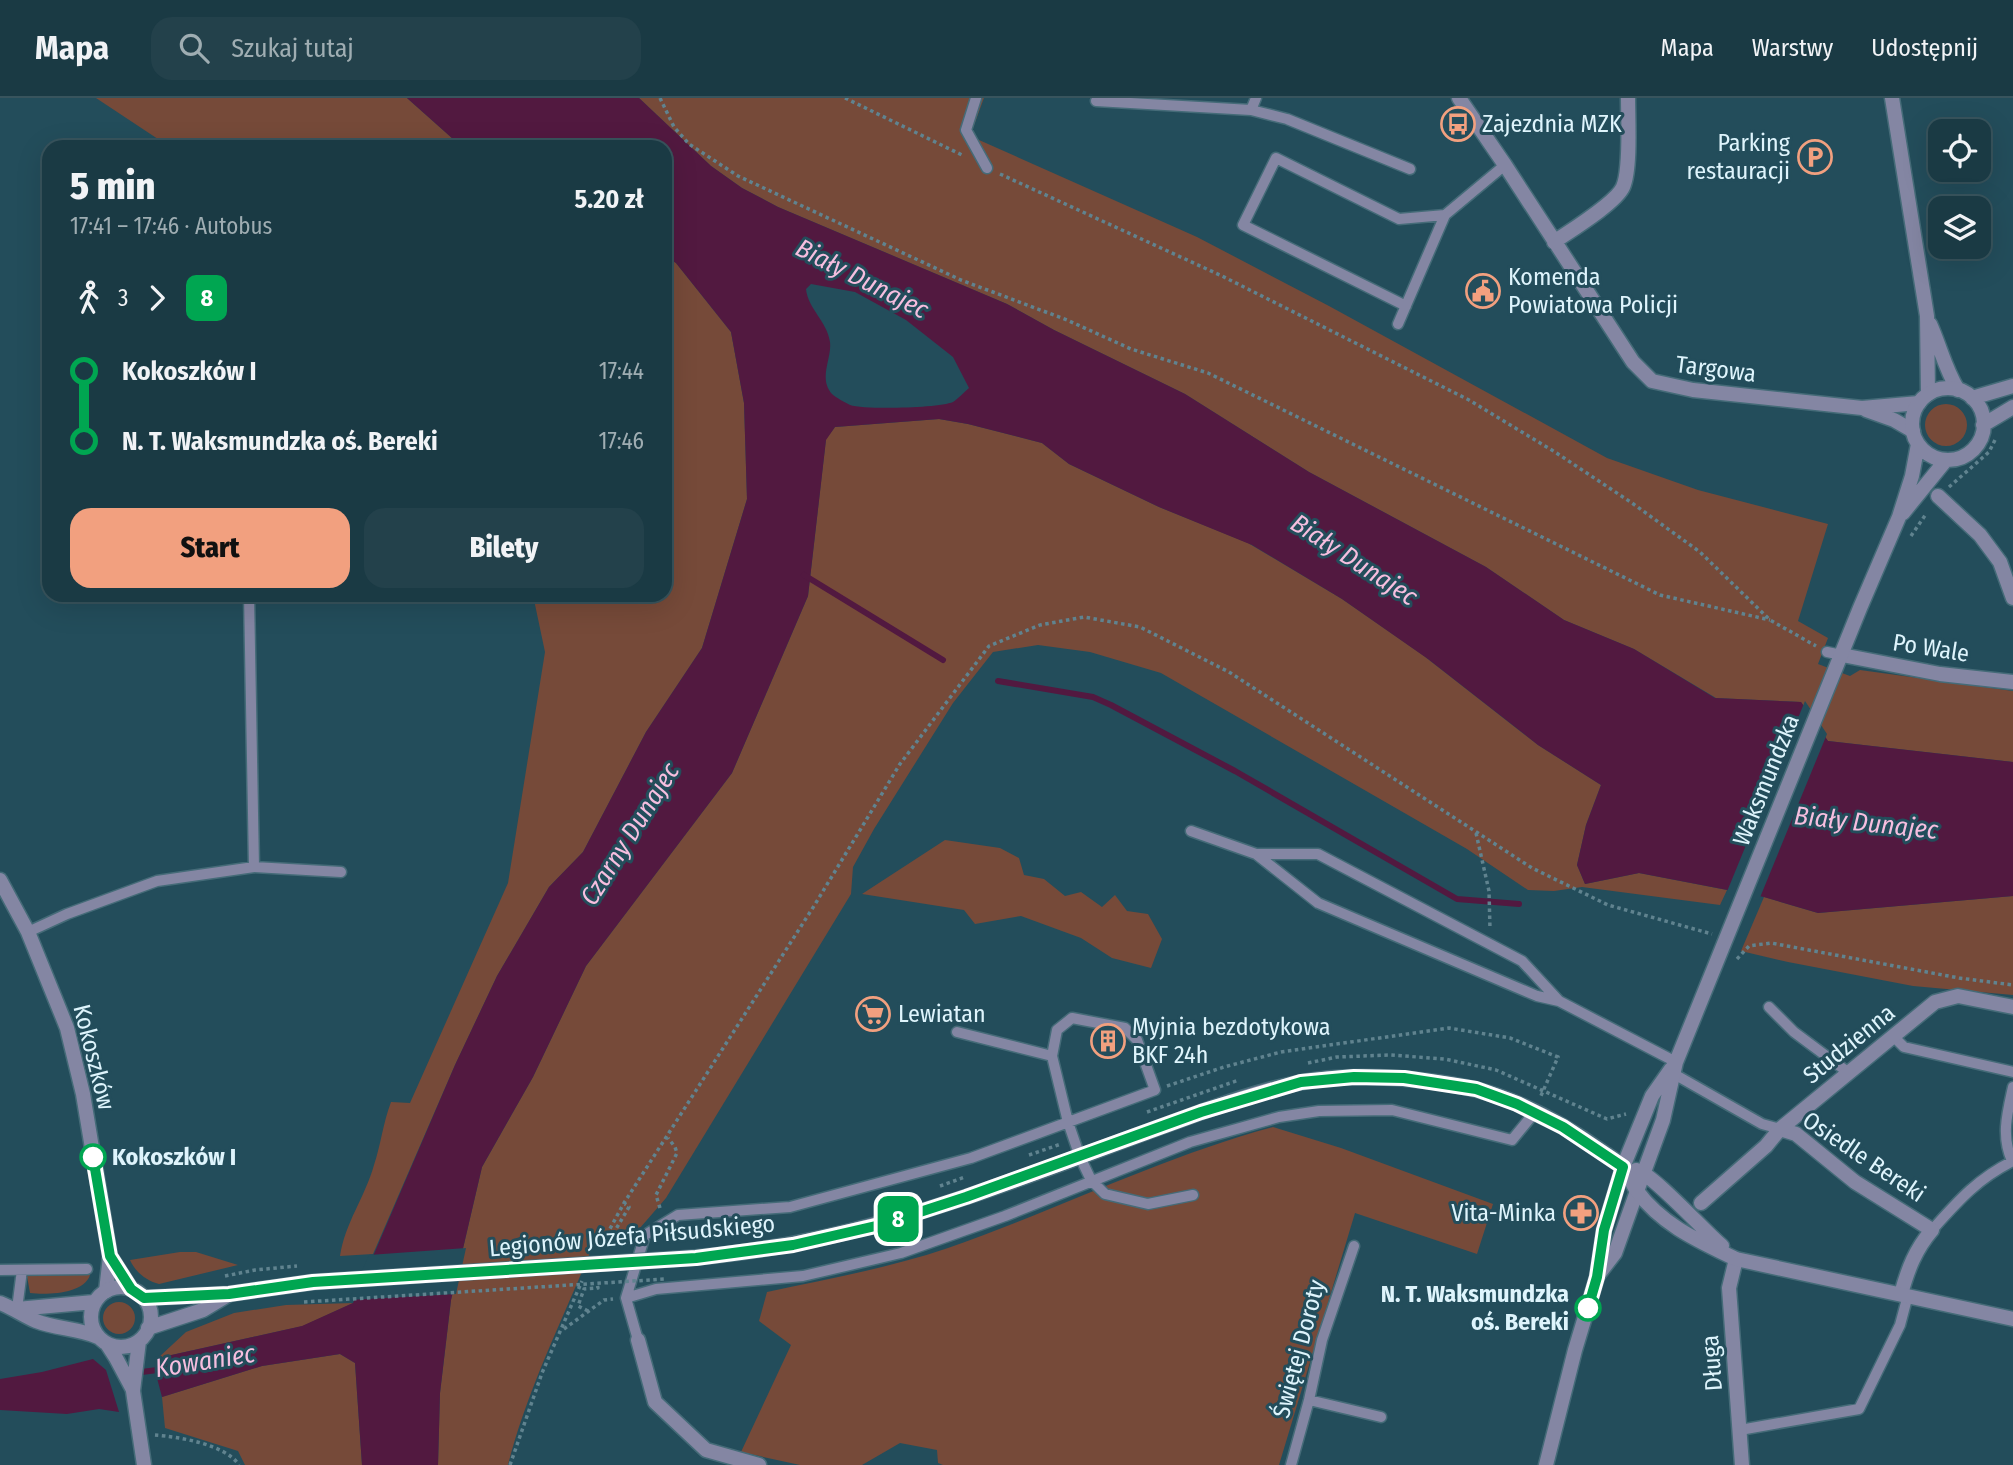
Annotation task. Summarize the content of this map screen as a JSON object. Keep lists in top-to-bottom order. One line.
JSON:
{"streets":{"street":["Targowa","Po Wale","Waksmundzka","Studzienna","Kokoszków","Osiedle Bereki","Legionów Józefa Piłsudskiego","Długa"],"lane":["Świętej Doroty"]},"crossings":[["Targowa","Waksmundzka"],["Po Wale","Waksmundzka"],["Waksmundzka","Legionów Józefa Piłsudskiego"],["Studzienna","Osiedle Bereki"],["Kokoszków","Legionów Józefa Piłsudskiego"],["Legionów Józefa Piłsudskiego","Długa"]],"water":["Biały Dunajec","Czarny Dunajec","Kowaniec"],"places":{"bus stop":["Zajezdnia MZK"],"parking":["Parking restauracji"],"public building":["Komenda Powiatowa Policji"],"supermarket":["Lewiatan"],"building":["Myjnia bezdotykowa BKF 24h"],"other":["Kokoszków I","N. T. Waksmundzka oś. Bereki"],"pharmacy":["Vita-Minka"]},"lines":["bus line 8"],"page":{"header":"Mapa","search":"Szukaj tutaj","nav":["Mapa","Warstwy","Udostępnij"],"on_map":"8","heading":["5 min","17:41 – 17:46 · Autobus","5.20 zł"],"legs":["3","8"],"list":[{"name":"Kokoszków I","value":"17:44"},{"name":"N. T. Waksmundzka oś. Bereki","value":"17:46"}],"buttons":["Start","Bilety"]}}
